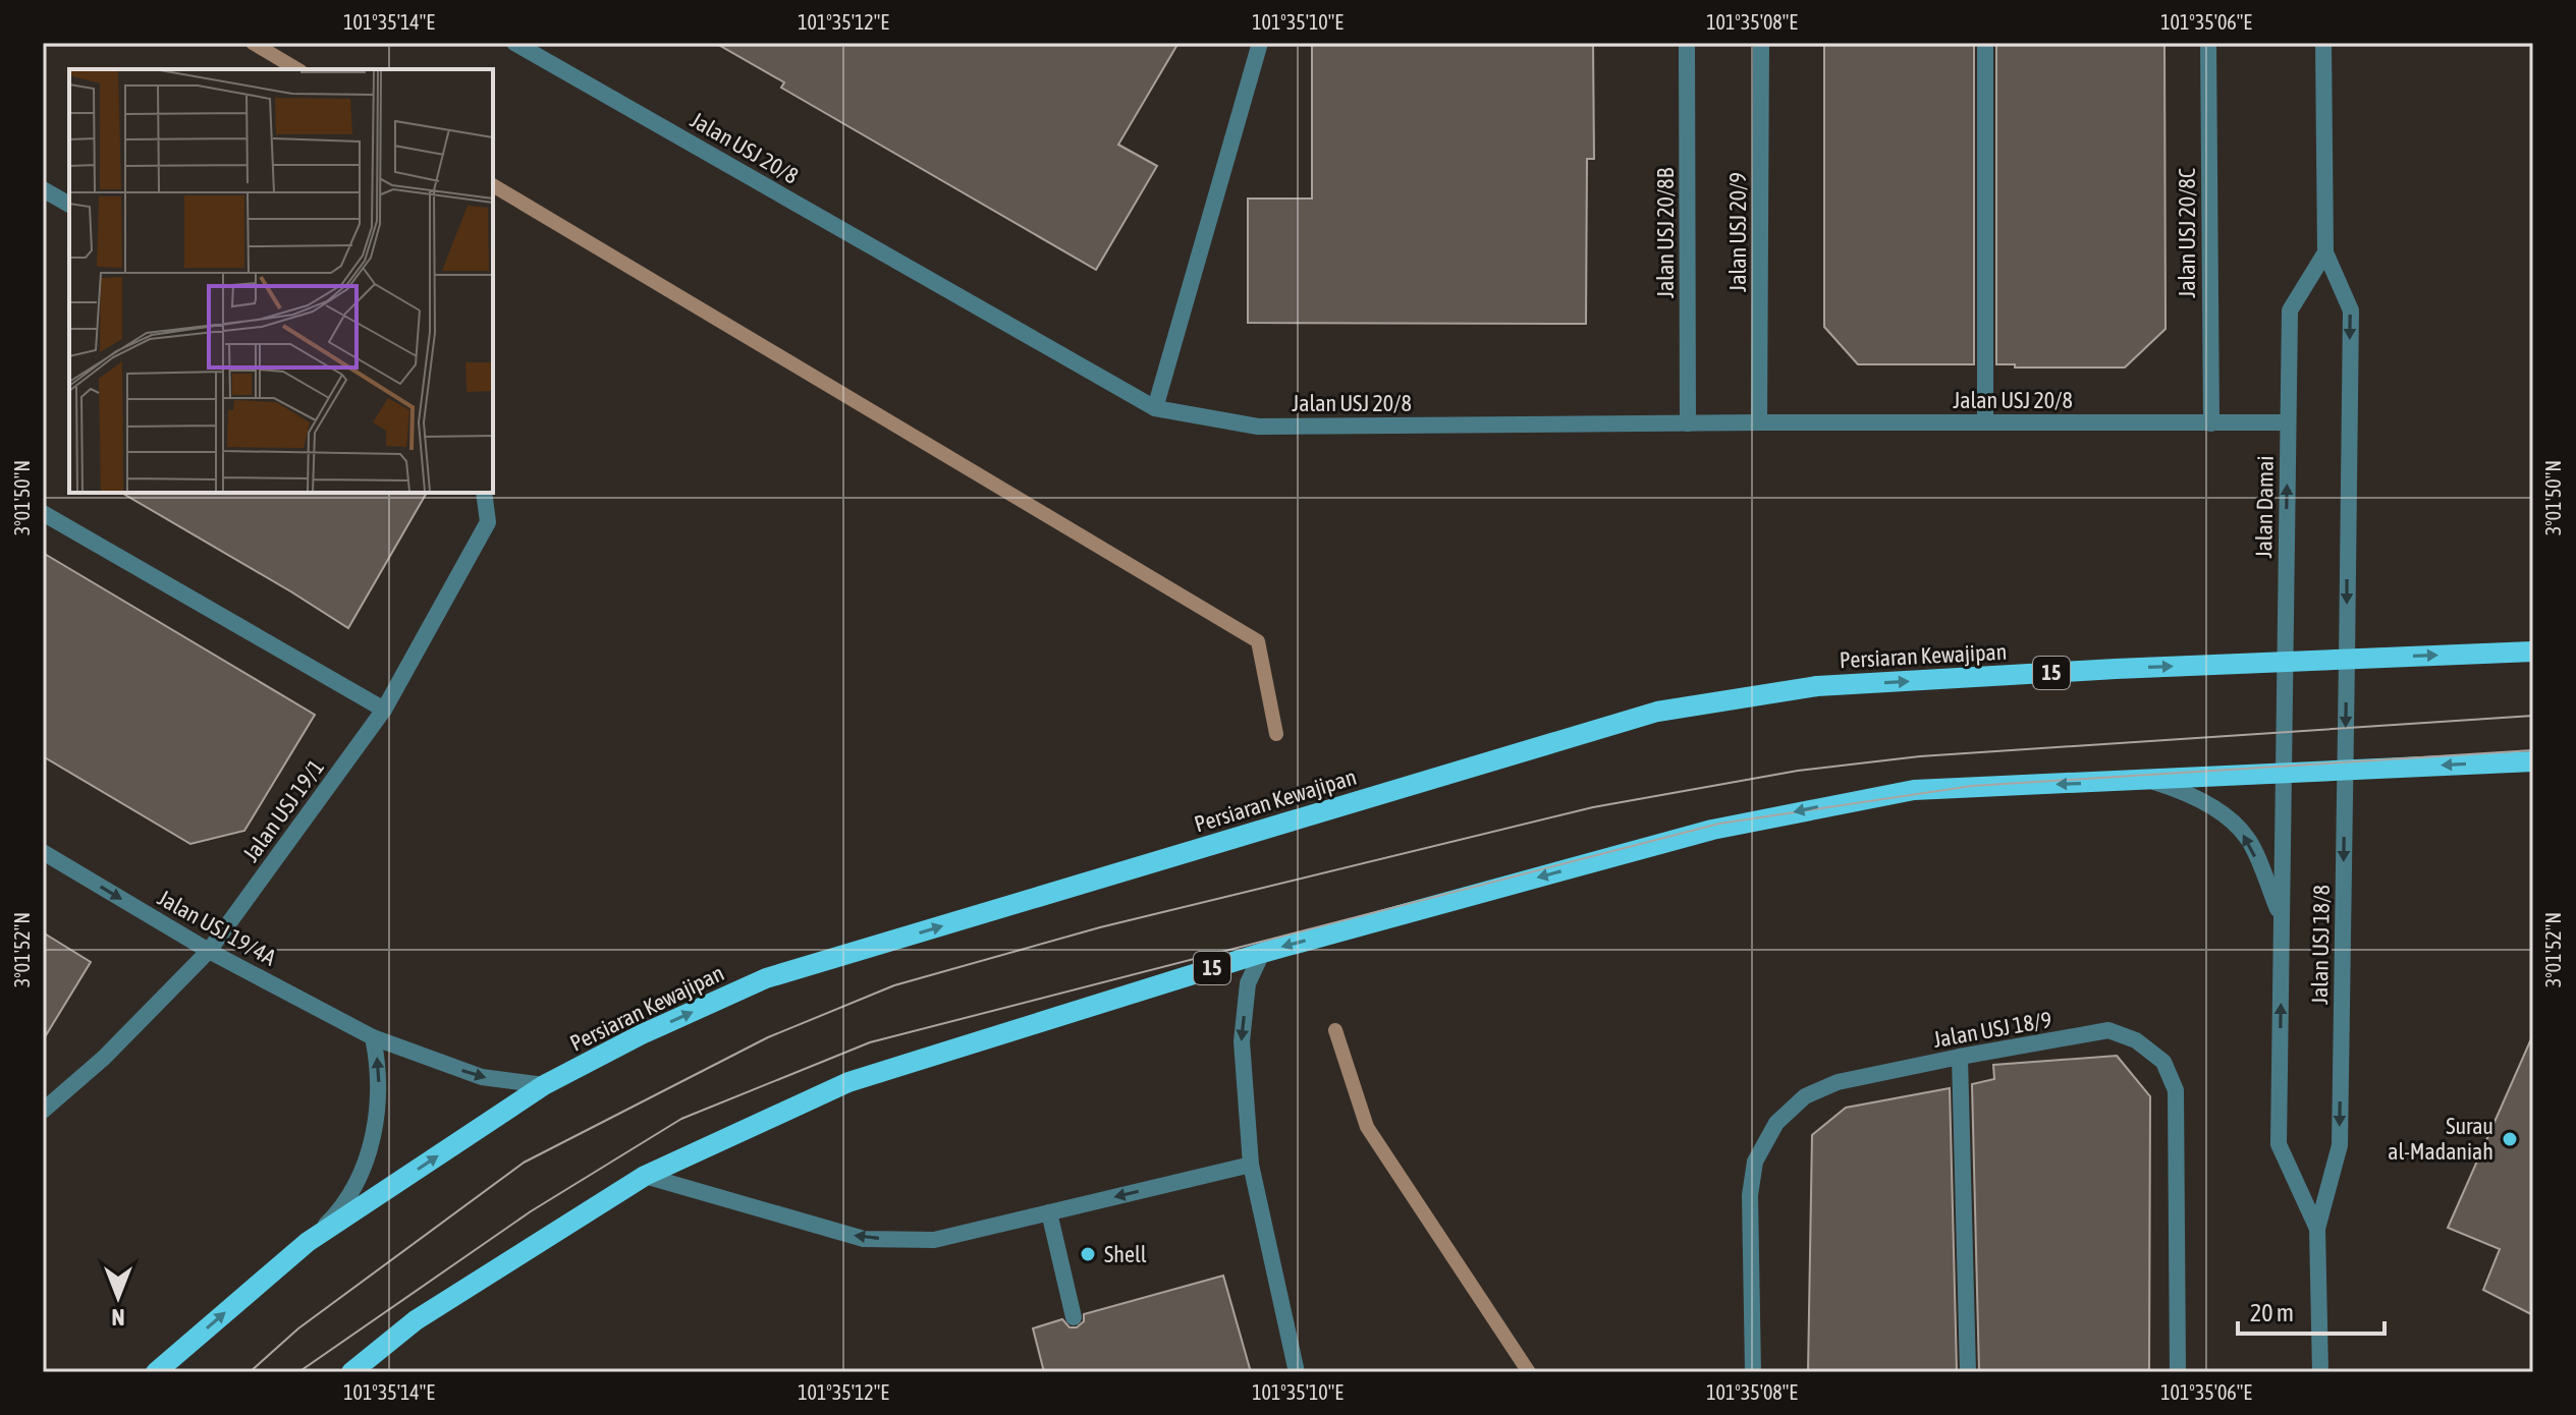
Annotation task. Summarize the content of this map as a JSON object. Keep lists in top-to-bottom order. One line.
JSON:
{"streets":{"main road":["Persiaran Kewajipan","15"],"street":["Jalan USJ 20/8","Jalan USJ 20/9","Jalan USJ 20/8B","Jalan USJ 20/8C","Jalan Damai","Jalan USJ 19/1","Jalan USJ 19/4A","Jalan USJ 18/8","Jalan USJ 18/9"]},"crossings":[["Jalan USJ 20/8","Jalan USJ 20/9"],["Jalan USJ 20/8","Jalan USJ 20/8B"],["Jalan USJ 20/8","Jalan USJ 20/8C"],["Jalan USJ 20/8","Jalan Damai"],["Jalan Damai","Persiaran Kewajipan"],["Jalan Damai","15"],["Jalan Damai","Jalan USJ 18/8"],["Persiaran Kewajipan","Jalan USJ 19/4A"],["Persiaran Kewajipan","Jalan USJ 18/8"],["15","Jalan USJ 18/8"],["Jalan USJ 19/1","Jalan USJ 19/4A"]],"one_way":["Jalan USJ 19/4A"],"places":["Surau al-Madaniah","Shell"],"scale_bar":"20 m","north":"bottom","coordinates":["101°35'14\"E","101°35'12\"E","101°35'10\"E","101°35'08\"E","101°35'06\"E","3°01'50\"N","3°01'52\"N"]}
